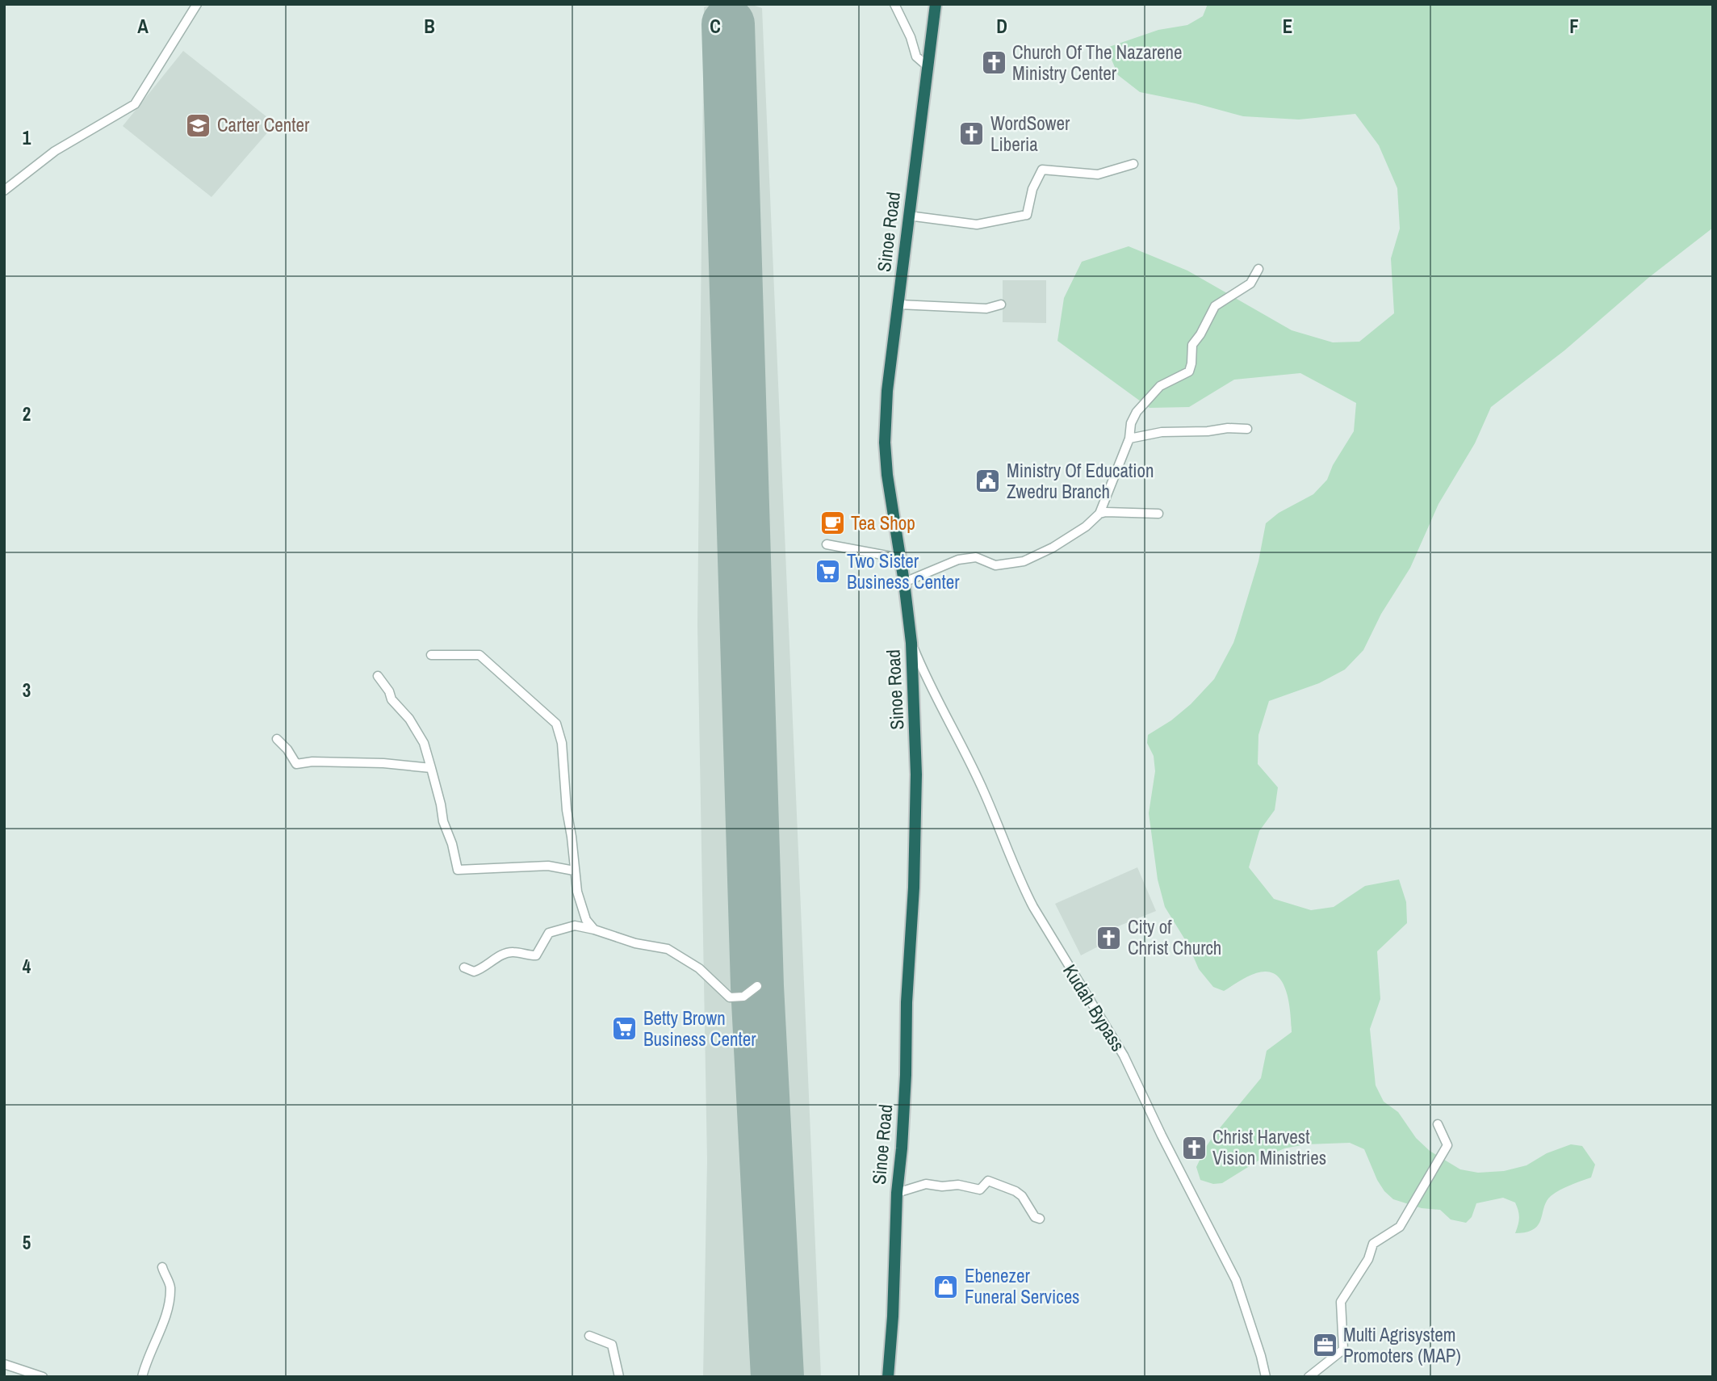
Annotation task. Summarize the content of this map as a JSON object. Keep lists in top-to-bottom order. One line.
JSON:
{"streets":{"highway":["Sinoe Road"],"street":["Kudah Bypass"]},"crossings":[["Sinoe Road","Kudah Bypass"]],"places":{"church":["Church Of The Nazarene Ministry Center","WordSower Liberia","City of Christ Church","Christ Harvest Vision Ministries"],"school or university":["Carter Center"],"public building":["Ministry Of Education Zwedru Branch"],"cafe":["Tea Shop"],"supermarket":["Two Sister Business Center","Betty Brown Business Center"],"shop":["Ebenezer Funeral Services"],"office":["Multi Agrisystem Promoters (MAP)"]},"grid":{"columns":["A","B","C","D","E","F"],"rows":["1","2","3","4","5"]}}
